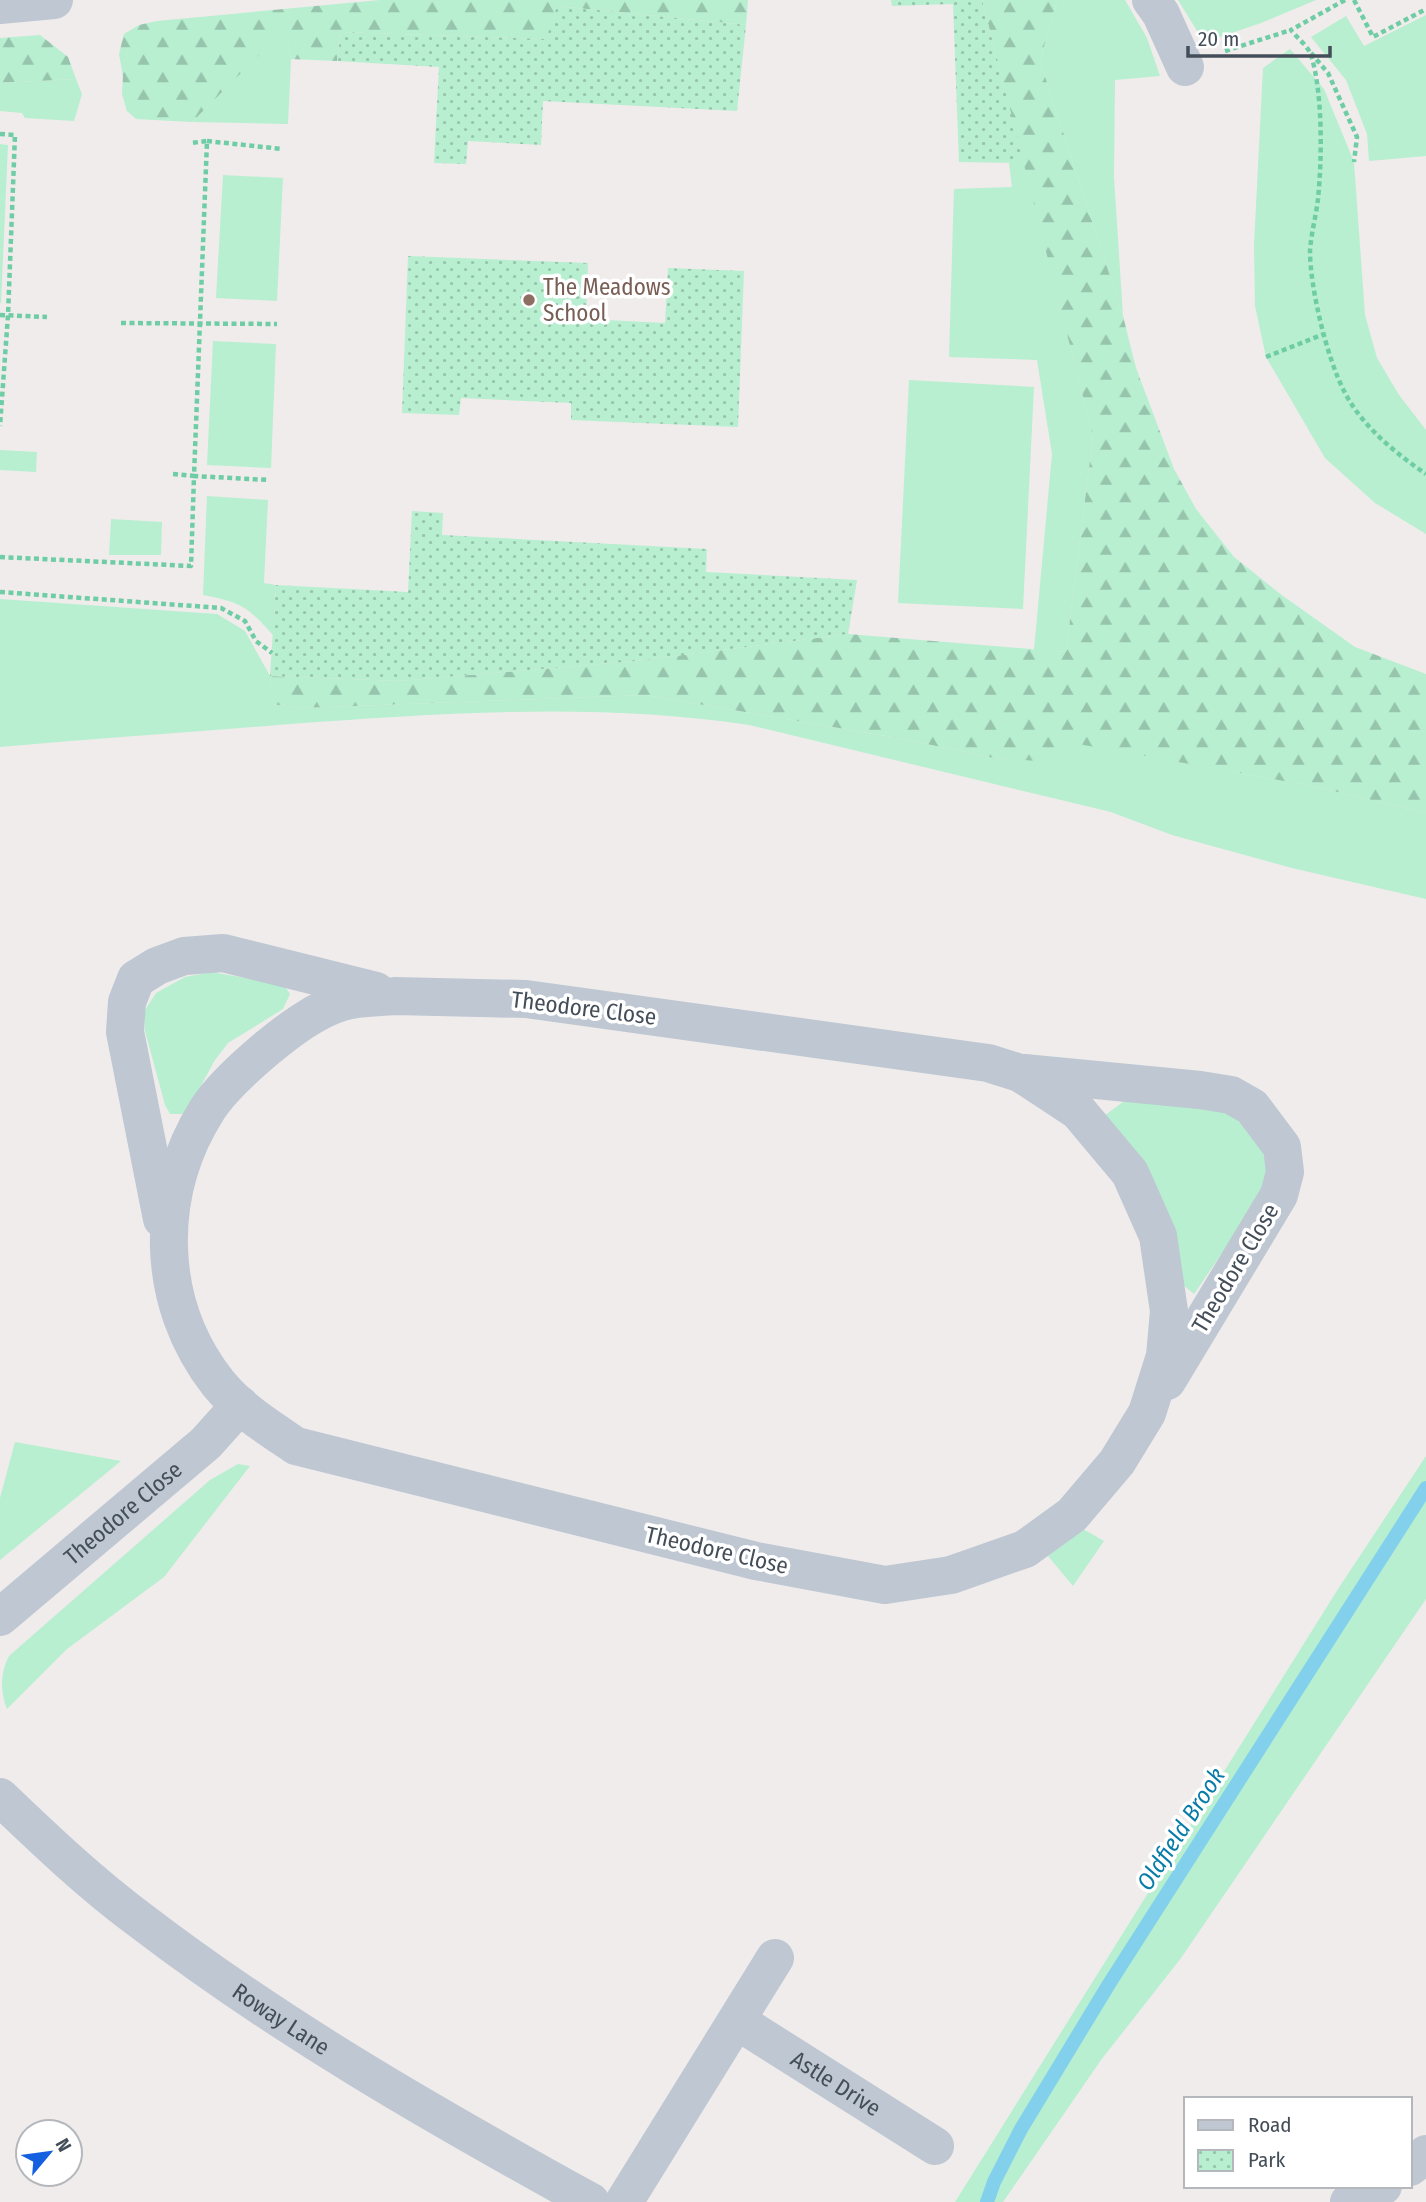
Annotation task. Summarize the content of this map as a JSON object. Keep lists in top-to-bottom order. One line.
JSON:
{"streets":{"street":["Theodore Close","Roway Lane","Astle Drive"]},"water":["Oldfield Brook"],"places":["The Meadows School"],"legend":["Road","Park"],"scale_bar":"20 m","north":"top right"}
